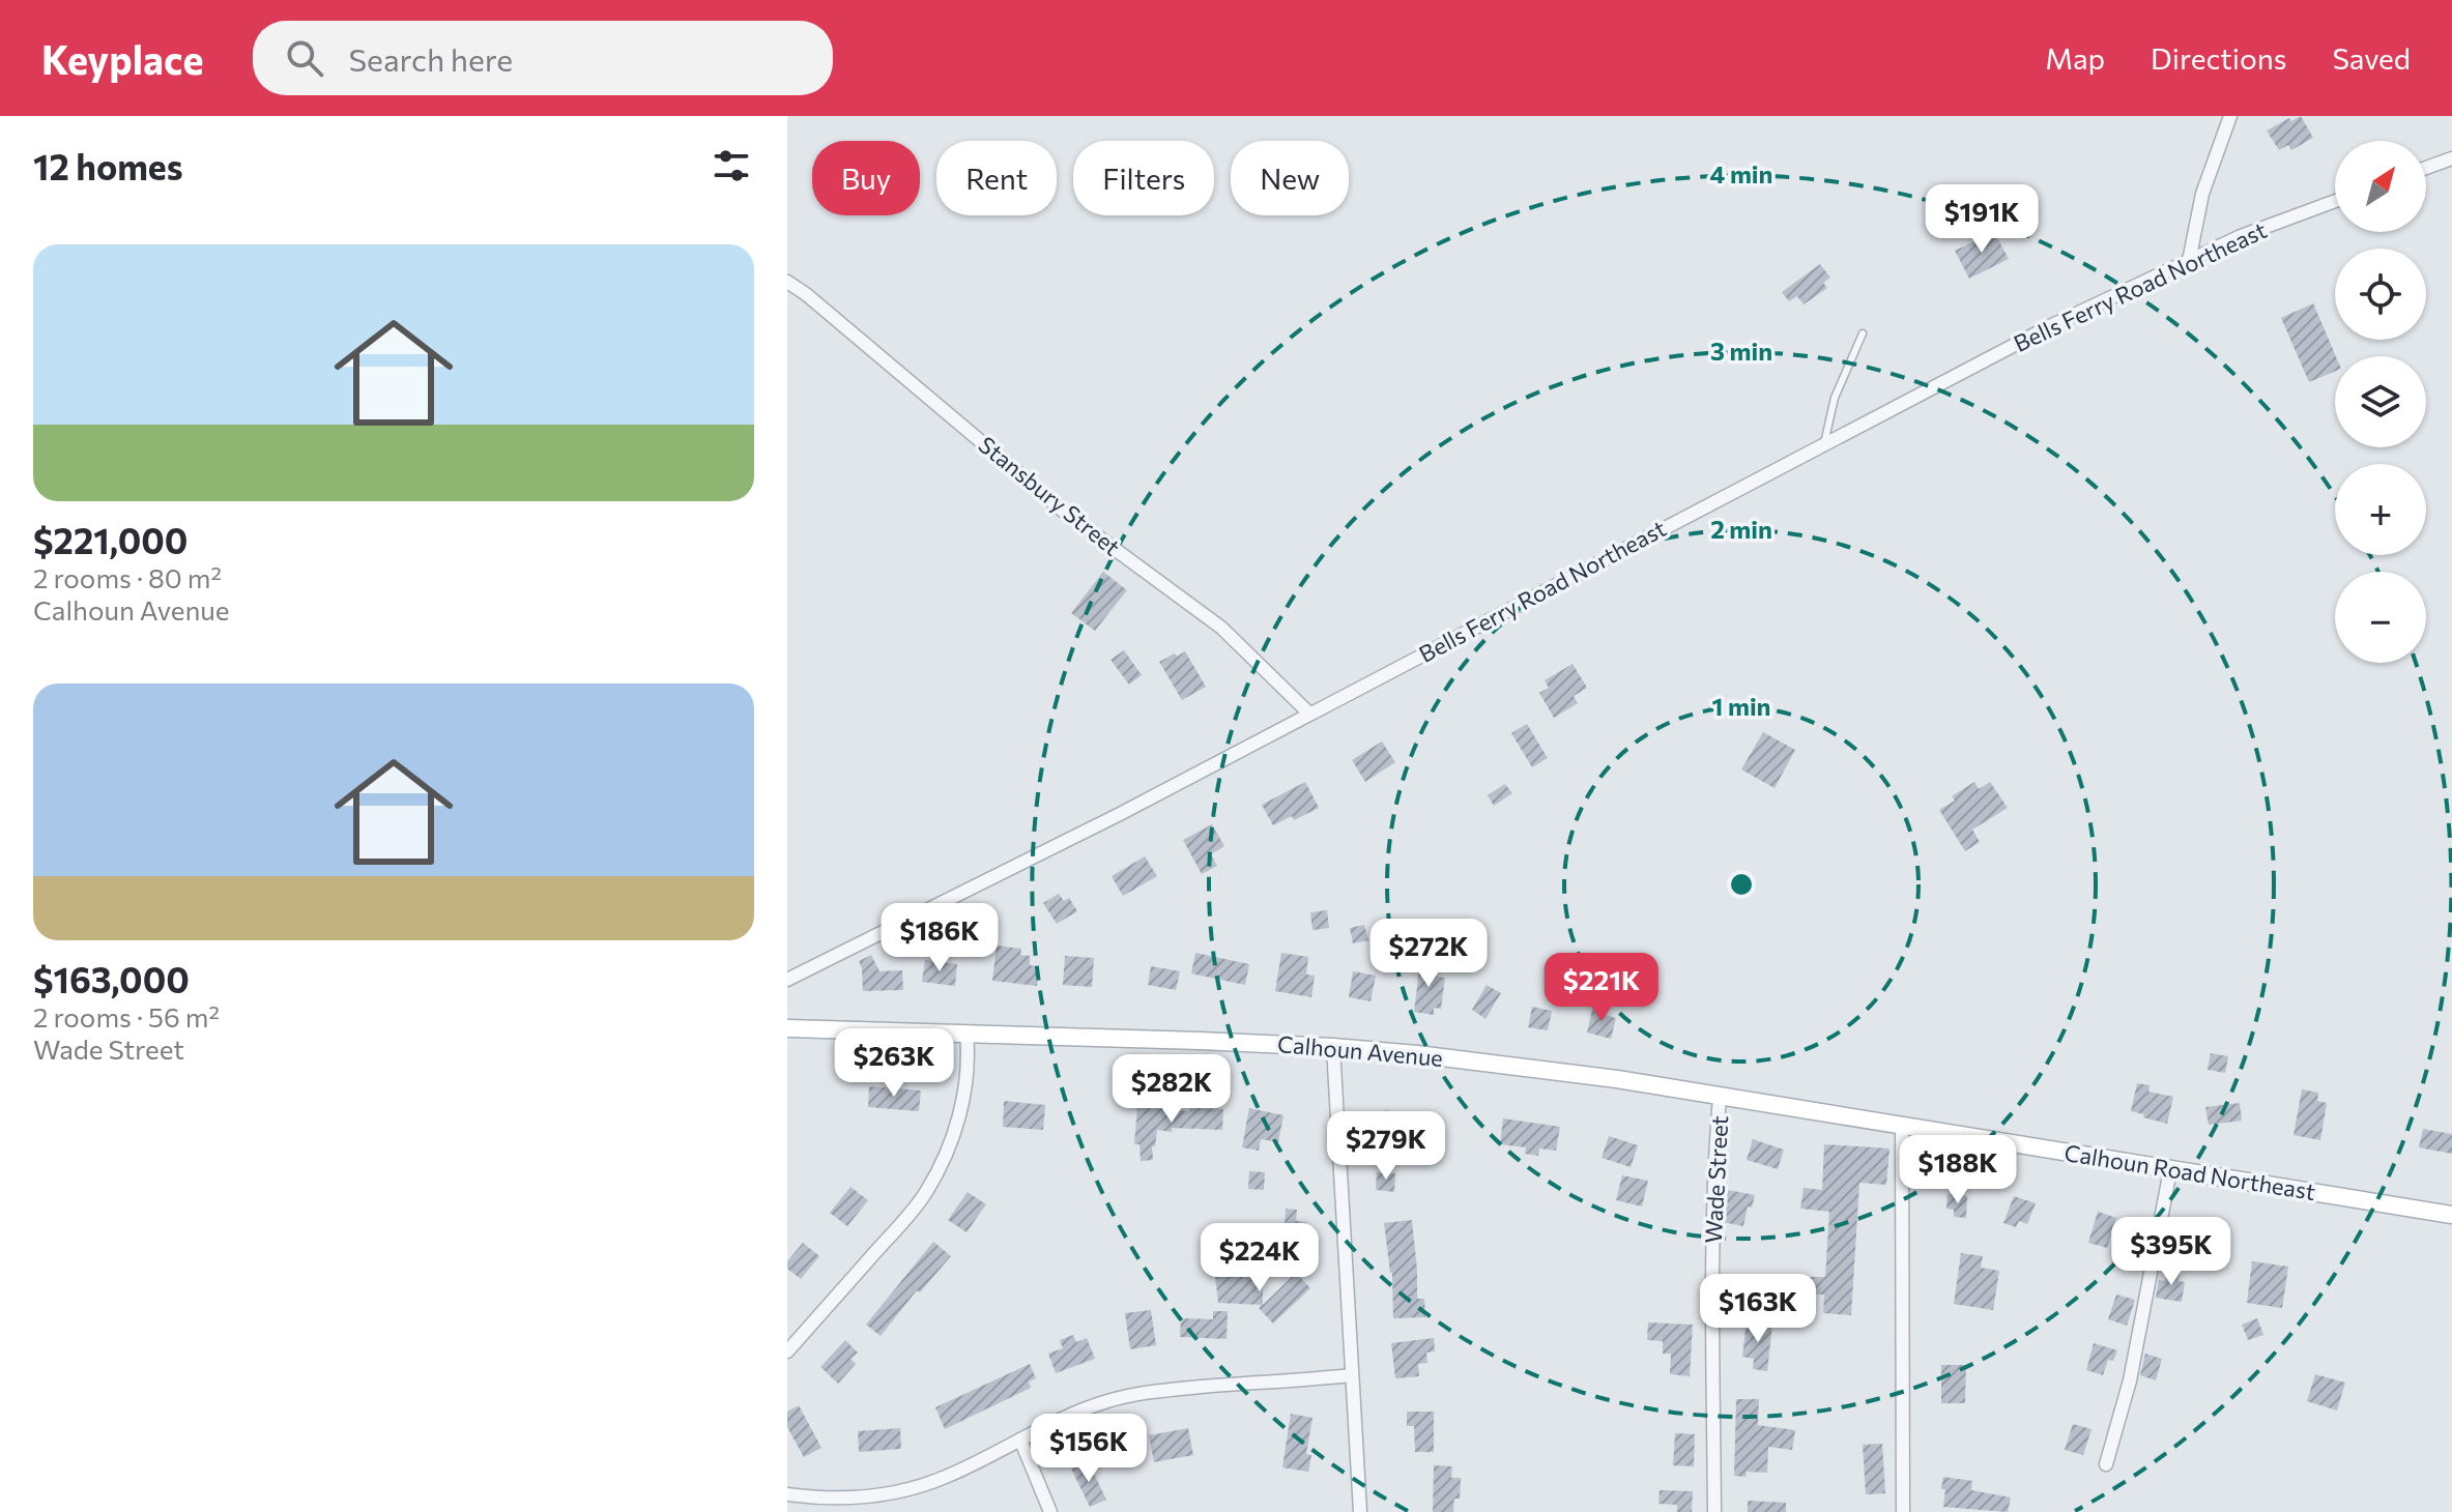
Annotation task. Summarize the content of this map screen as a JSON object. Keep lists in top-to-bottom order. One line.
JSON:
{"streets":{"street":["Bells Ferry Road Northeast","Stansbury Street","Calhoun Avenue","Calhoun Road Northeast","Wade Street"]},"crossings":[["Bells Ferry Road Northeast","Stansbury Street"],["Calhoun Avenue","Calhoun Road Northeast"],["Calhoun Avenue","Wade Street"]],"north":"top right","page":{"header":"Keyplace","search":"Search here","nav":["Map","Directions","Saved"],"heading":"12 homes","map_buttons":["+","−"],"chip":["Buy","Rent","Filters","New"],"price":["$191K","$186K","$272K","$221K","$263K","$282K","$279K","$188K","$395K","$224K","$163K","$156K"],"list":[{"name":"$221,000","note":"2 rooms · 80 m² · Calhoun Avenue"},{"name":"$163,000","note":"2 rooms · 56 m² · Wade Street"}]},"rings":["4 min","3 min","2 min","1 min"]}
